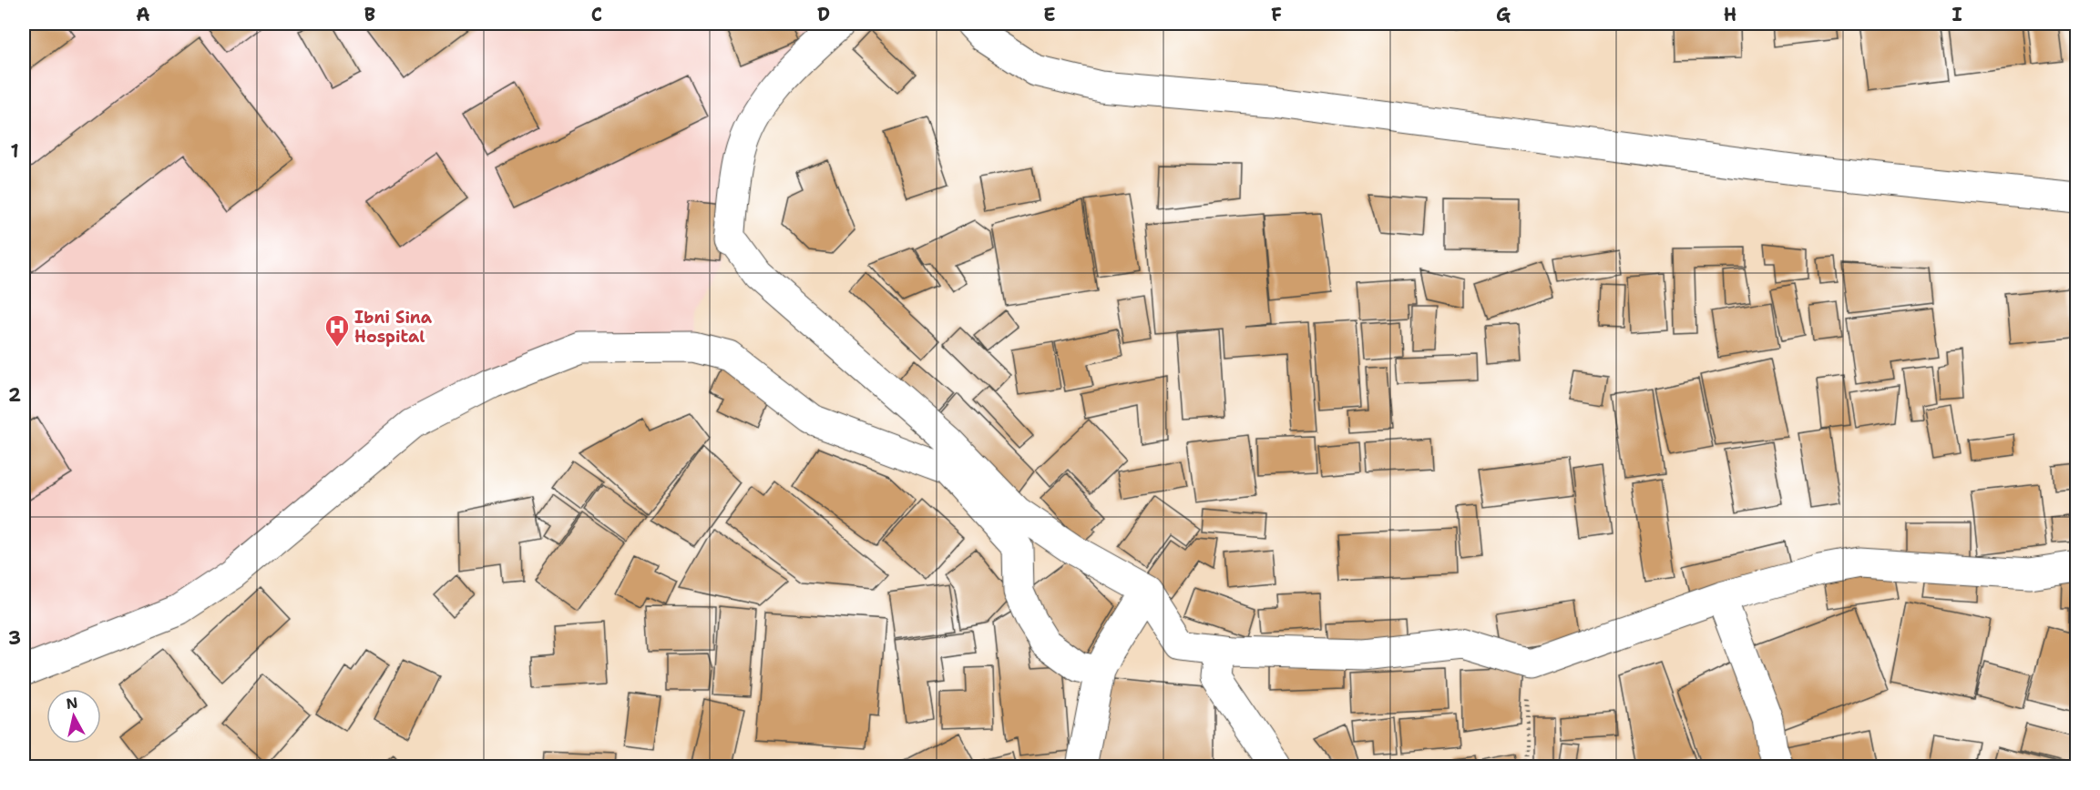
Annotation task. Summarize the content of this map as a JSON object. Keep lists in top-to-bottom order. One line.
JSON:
{"places":{"hospital":["Ibni Sina Hospital"]},"north":"top","grid":{"columns":["A","B","C","D","E","F","G","H","I"],"rows":["1","2","3"]}}
